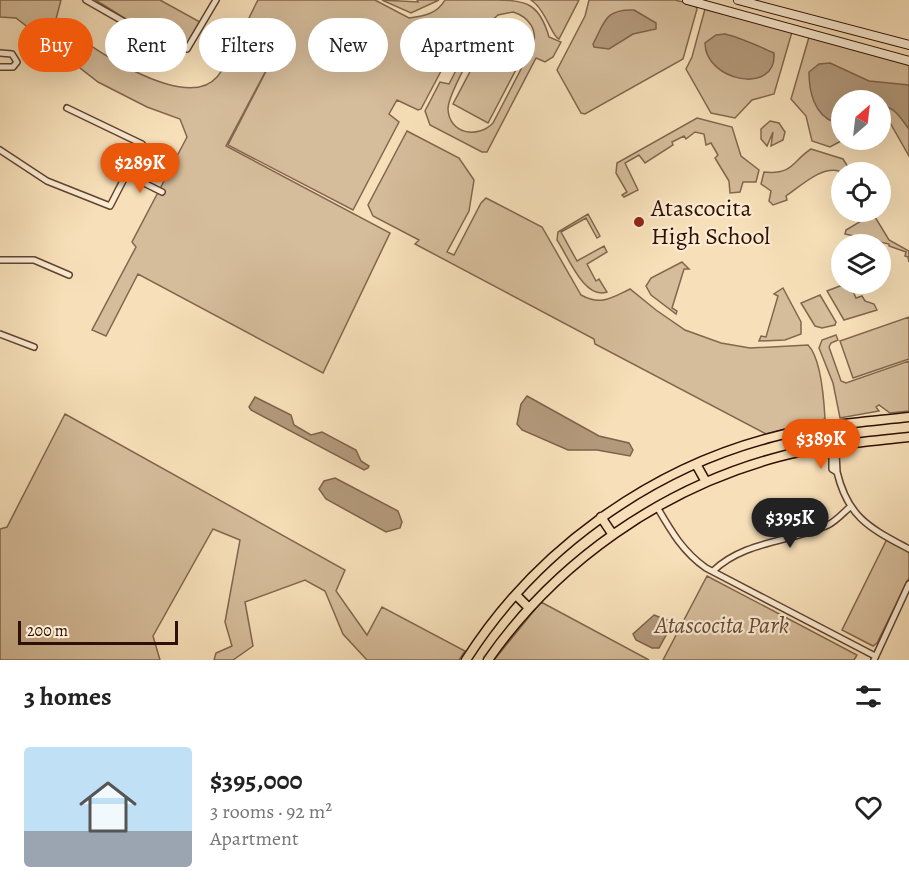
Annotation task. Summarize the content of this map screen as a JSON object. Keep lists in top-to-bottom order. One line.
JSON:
{"parks":["Atascocita Park"],"places":["Atascocita High School"],"scale_bar":"200 m","north":"top right","page":{"chip":["Buy","Rent","Filters","New","Apartment"],"price":["$289K","$389K","$395K"],"scale":"200 m","heading":"3 homes","list":[{"name":"$395,000","note":"3 rooms · 92 m² · Apartment"}]}}
